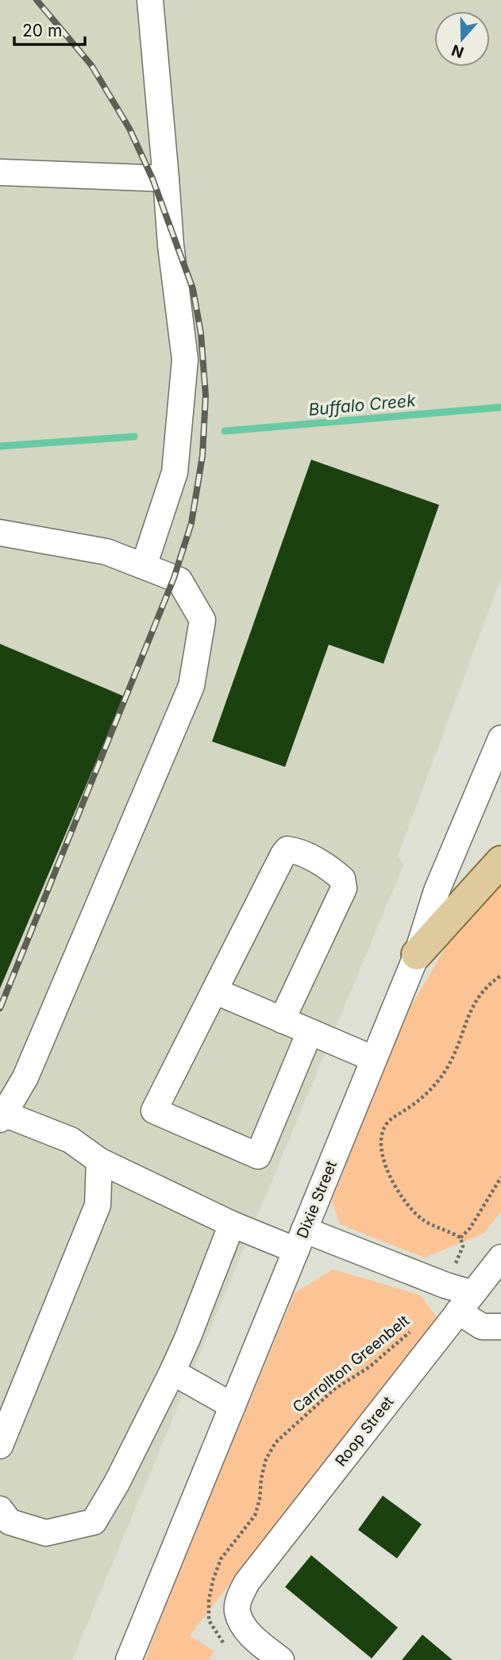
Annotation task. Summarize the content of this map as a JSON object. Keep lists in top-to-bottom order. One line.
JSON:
{"streets":{"street":["Dixie Street","Roop Street"],"path":["Carrollton Greenbelt"]},"water":["Buffalo Creek"],"scale_bar":"20 m","north":"bottom"}
